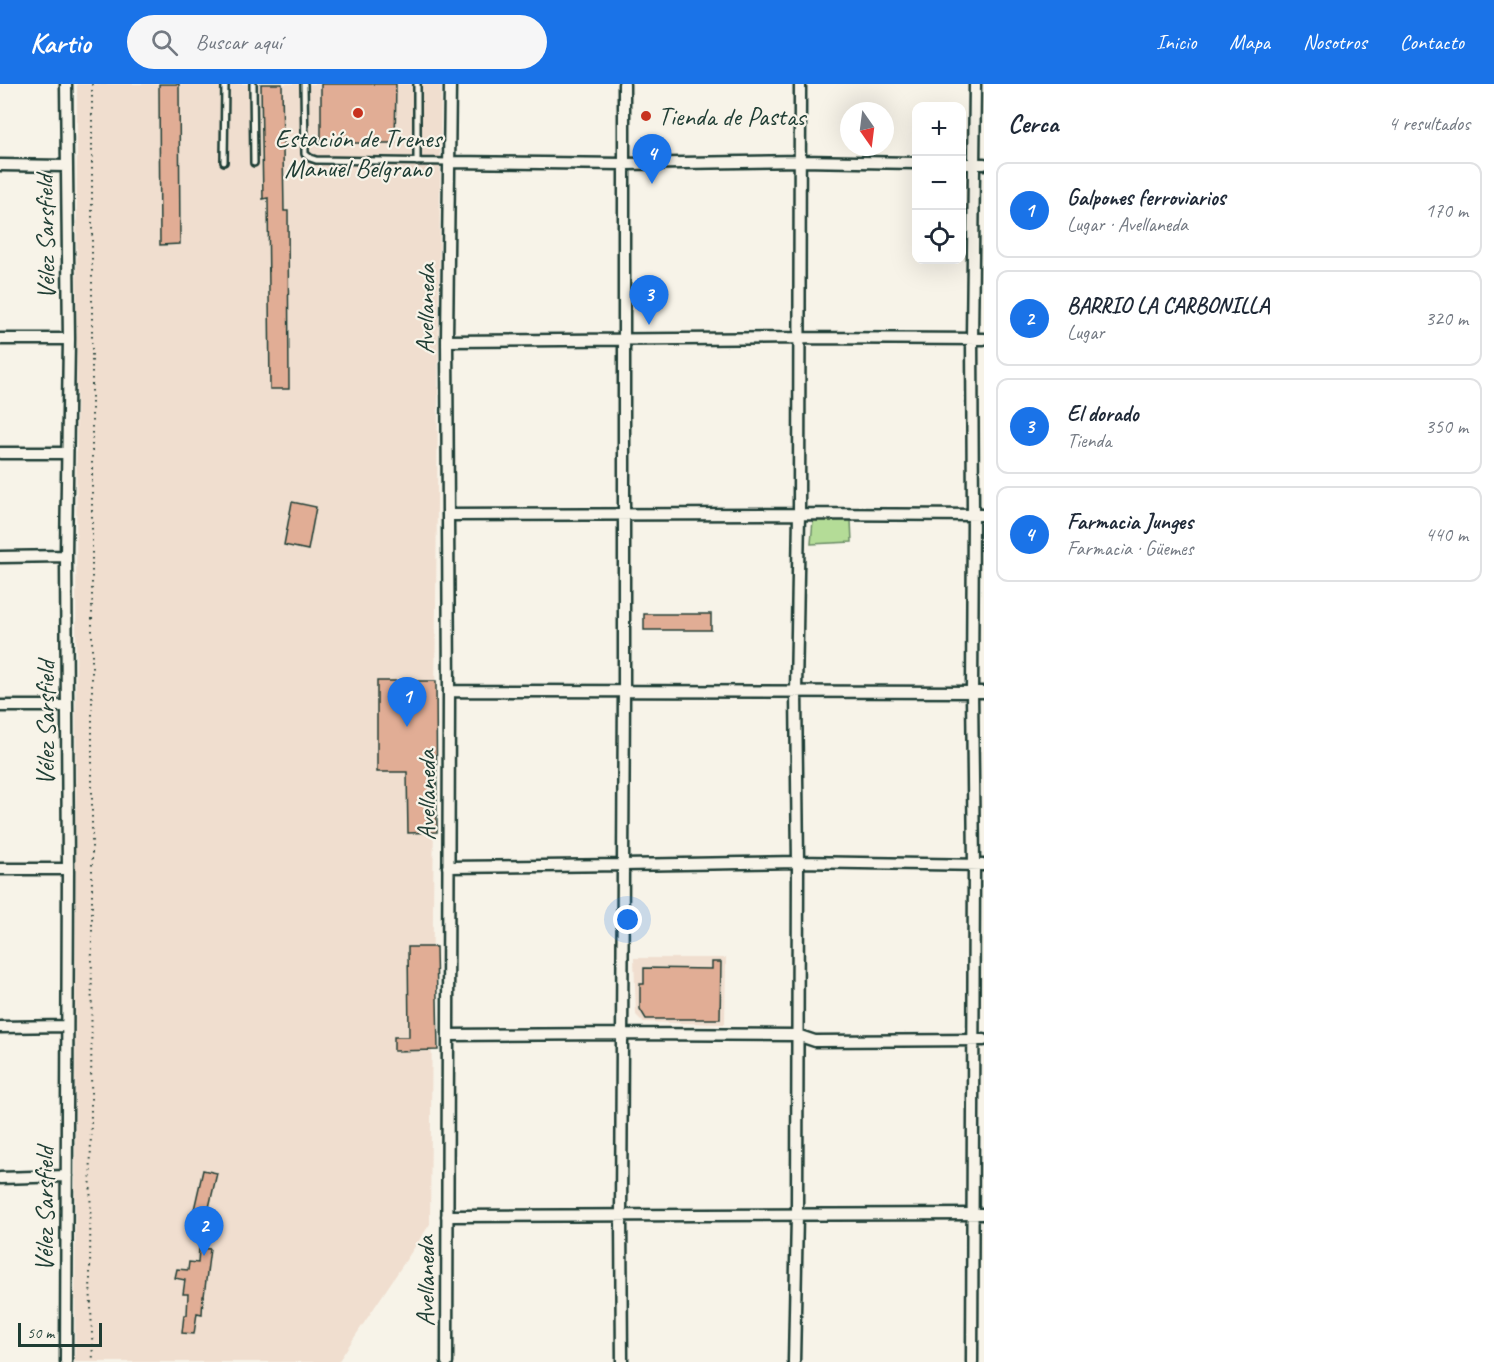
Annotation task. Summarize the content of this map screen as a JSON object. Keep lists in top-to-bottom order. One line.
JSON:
{"streets":{"street":["Vélez Sarsfield","Avellaneda"]},"places":["Estación de Trenes Manuel Belgrano","Tienda de Pastas"],"scale_bar":"50 m","north":"bottom","page":{"header":"Kartio","search":"Buscar aquí","nav":["Inicio","Mapa","Nosotros","Contacto"],"heading":["Cerca","4 resultados"],"map_buttons":["+","−"],"pins":["4","3","1","2"],"list":[{"mark":"1","name":"Galpones ferroviarios","note":"Lugar · Avellaneda","value":"170 m"},{"mark":"2","name":"BARRIO LA CARBONILLA","note":"Lugar","value":"320 m"},{"mark":"3","name":"El dorado","note":"Tienda","value":"350 m"},{"mark":"4","name":"Farmacia Junges","note":"Farmacia · Güemes","value":"440 m"}],"scale":"50 m"}}
